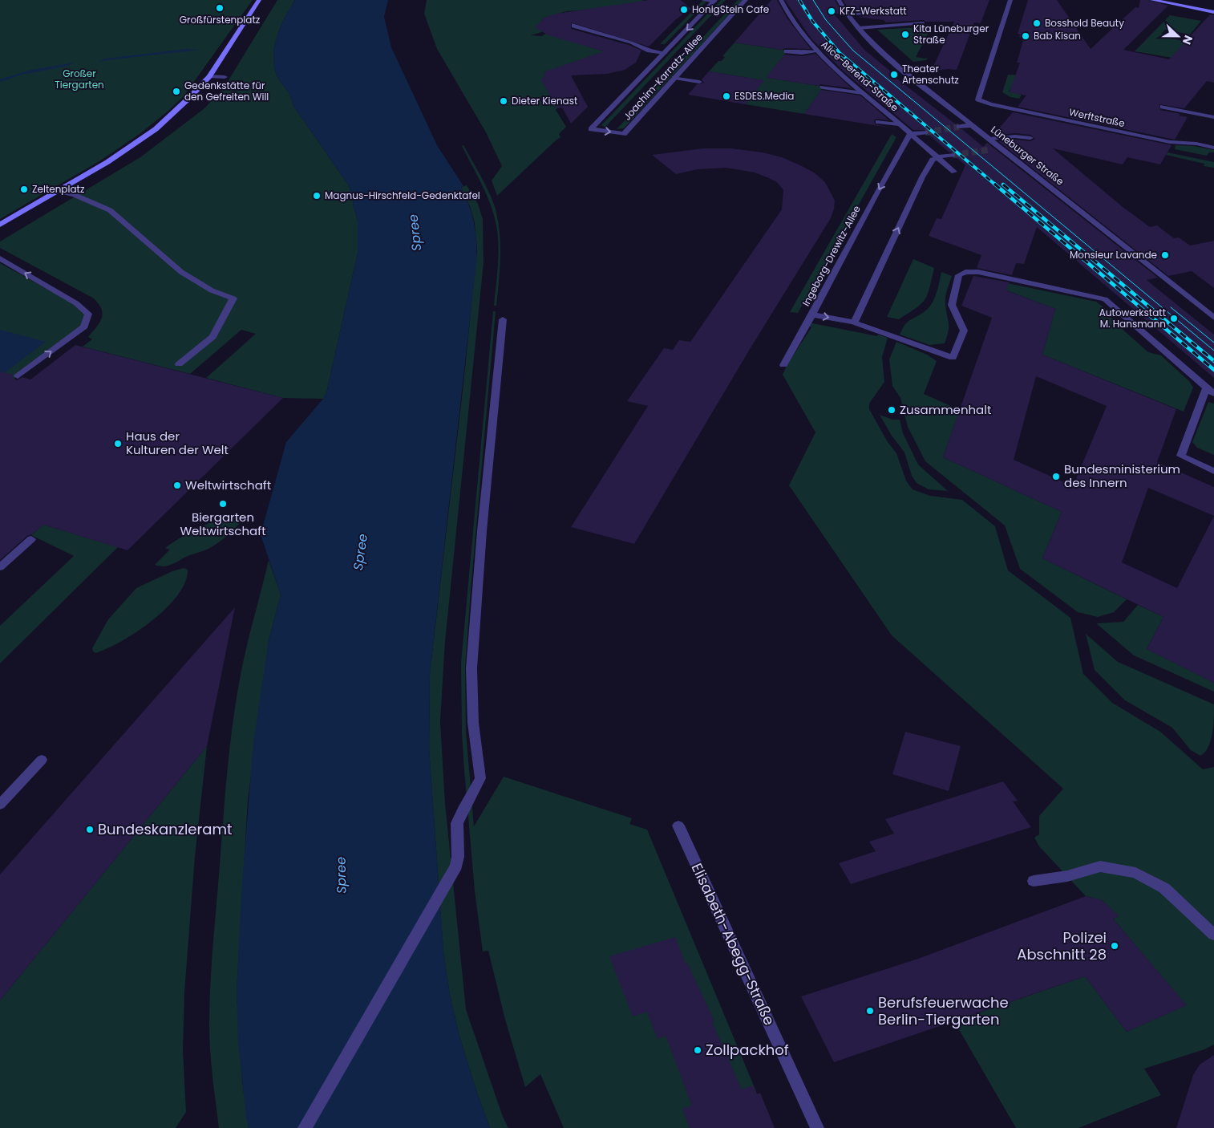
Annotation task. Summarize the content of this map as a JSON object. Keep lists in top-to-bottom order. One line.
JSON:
{"streets":{"street":["Alice-Berend-Straße","Joachim-Karnatz-Allee","Werftstraße","Lüneburger Straße","Ingeborg-Drewitz-Allee","Elisabeth-Abegg-Straße"]},"crossings":[["Alice-Berend-Straße","Ingeborg-Drewitz-Allee"]],"water":["Spree"],"parks":["Großer Tiergarten"],"places":["Großfürstenplatz","HonigStein Cafe","KFZ-Werkstatt","Bosshold Beauty","Kita Lüneburger Straße","Bab Kisan","Theater Artenschutz","Gedenkstätte für den Gefreiten Will","ESDES.Media","Dieter Kienast","Zeltenplatz","Magnus-Hirschfeld-Gedenktafel","Monsieur Lavande","Autowerkstatt M. Hansmann","Zusammenhalt","Haus der Kulturen der Welt","Bundesministerium des Innern","Weltwirtschaft","Biergarten Weltwirtschaft","Bundeskanzleramt","Polizei Abschnitt 28","Berufsfeuerwache Berlin-Tiergarten","Zollpackhof"],"north":"right"}
